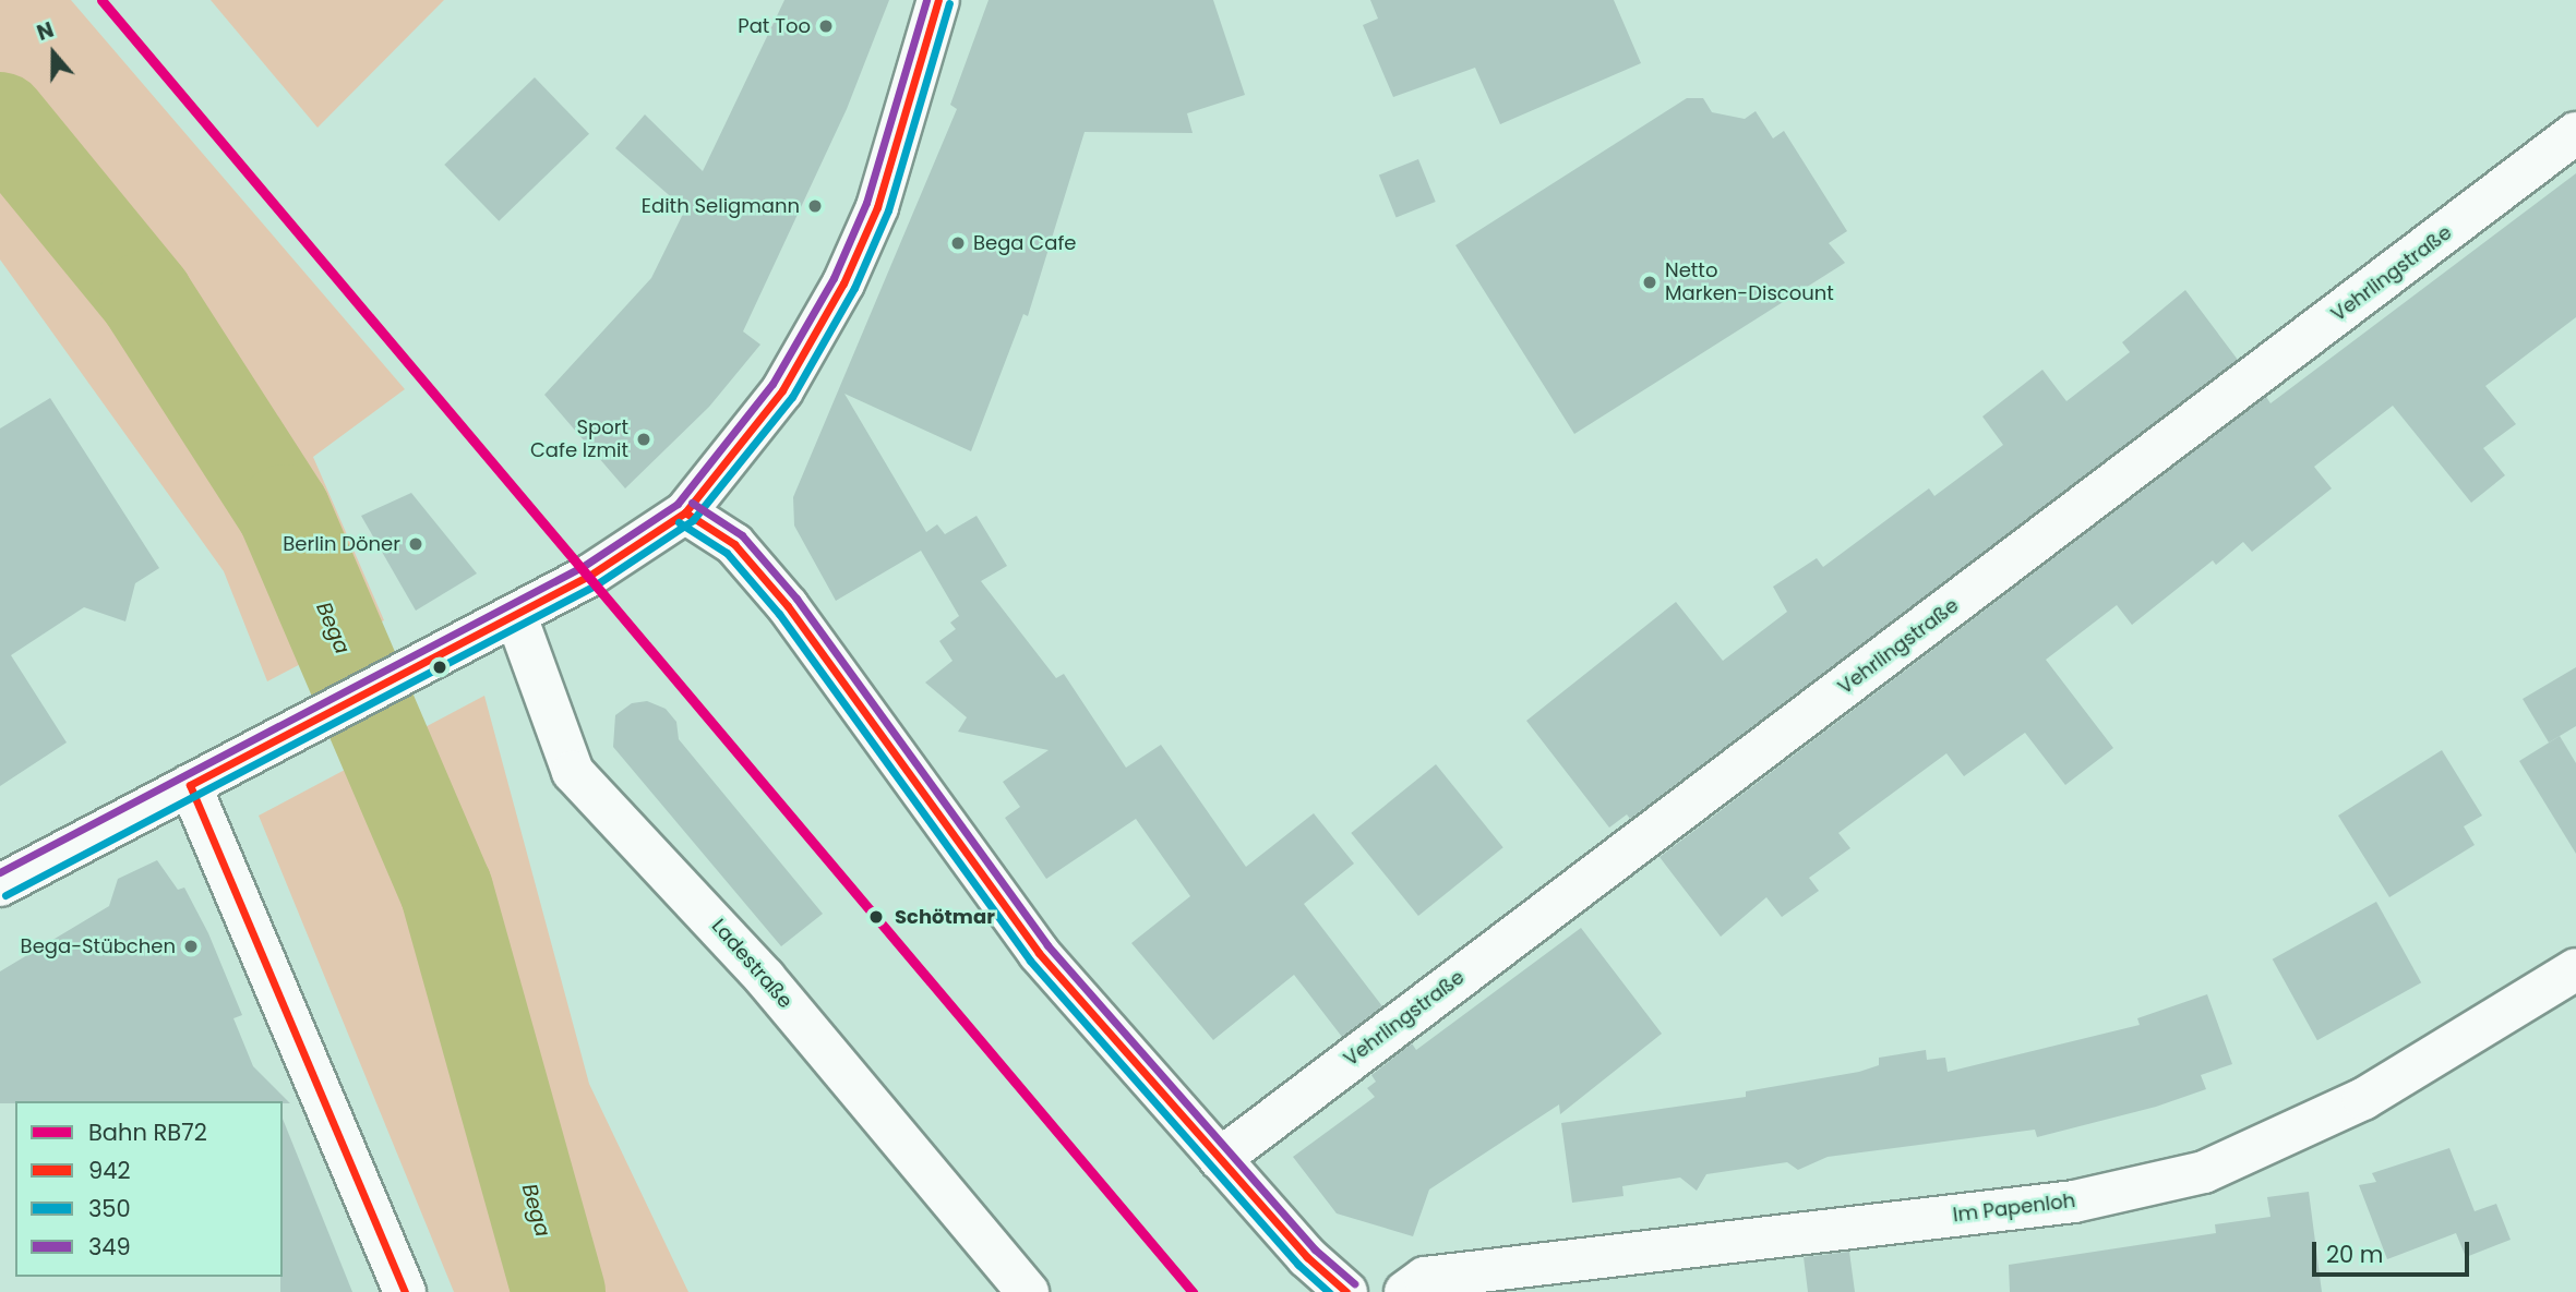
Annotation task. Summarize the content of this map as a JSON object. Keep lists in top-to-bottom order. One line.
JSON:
{"streets":{"street":["Vehrlingstraße","Ladestraße","Im Papenloh"]},"water":["Bega"],"places":["Pat Too","Edith Seligmann","Bega Cafe","Netto Marken-Discount","Sport Cafe Izmit","Berlin Döner","Schötmar","Bega-Stübchen"],"lines":["rail line RB72","transit line 942","transit line 349","transit line 350"],"legend":["Bahn RB72","942","350","349"],"scale_bar":"20 m","north":"top"}
